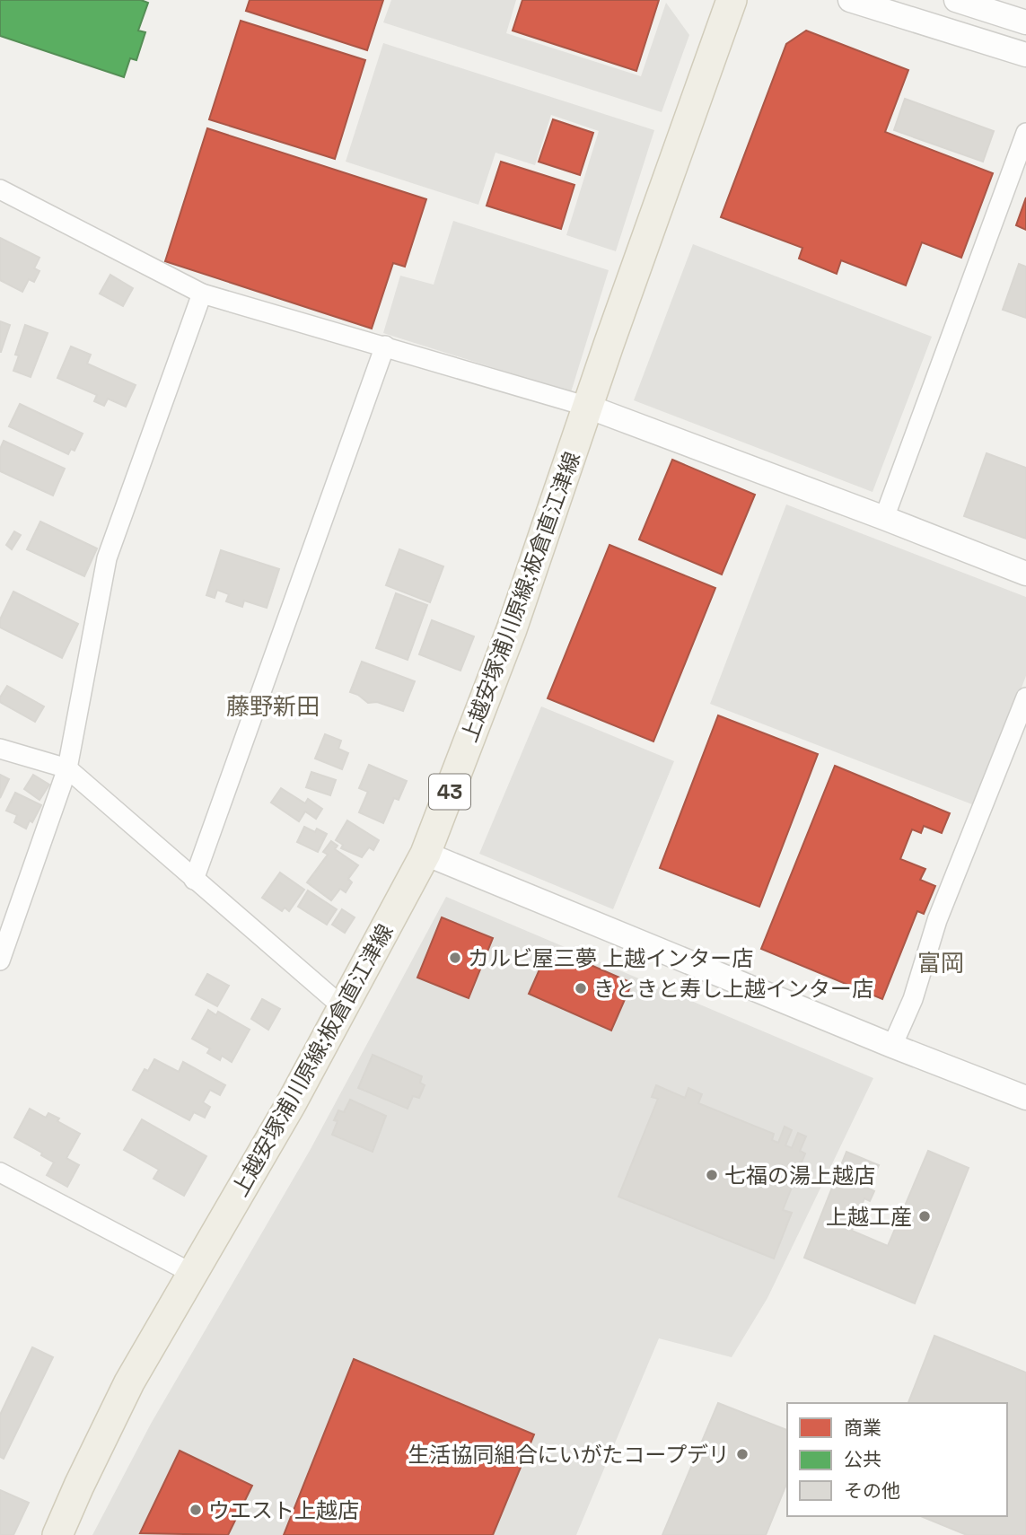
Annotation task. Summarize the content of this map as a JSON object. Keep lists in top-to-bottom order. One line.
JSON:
{"streets":{"main road":["上越安塚浦川原線;板倉直江津線","43"]},"districts":["藤野新田","富岡"],"places":["カルビ屋三夢 上越インター店","きときと寿し上越インター店","七福の湯上越店","上越工産","生活協同組合にいがたコープデリ","ウエスト上越店"],"legend":["商業","公共","その他"]}
